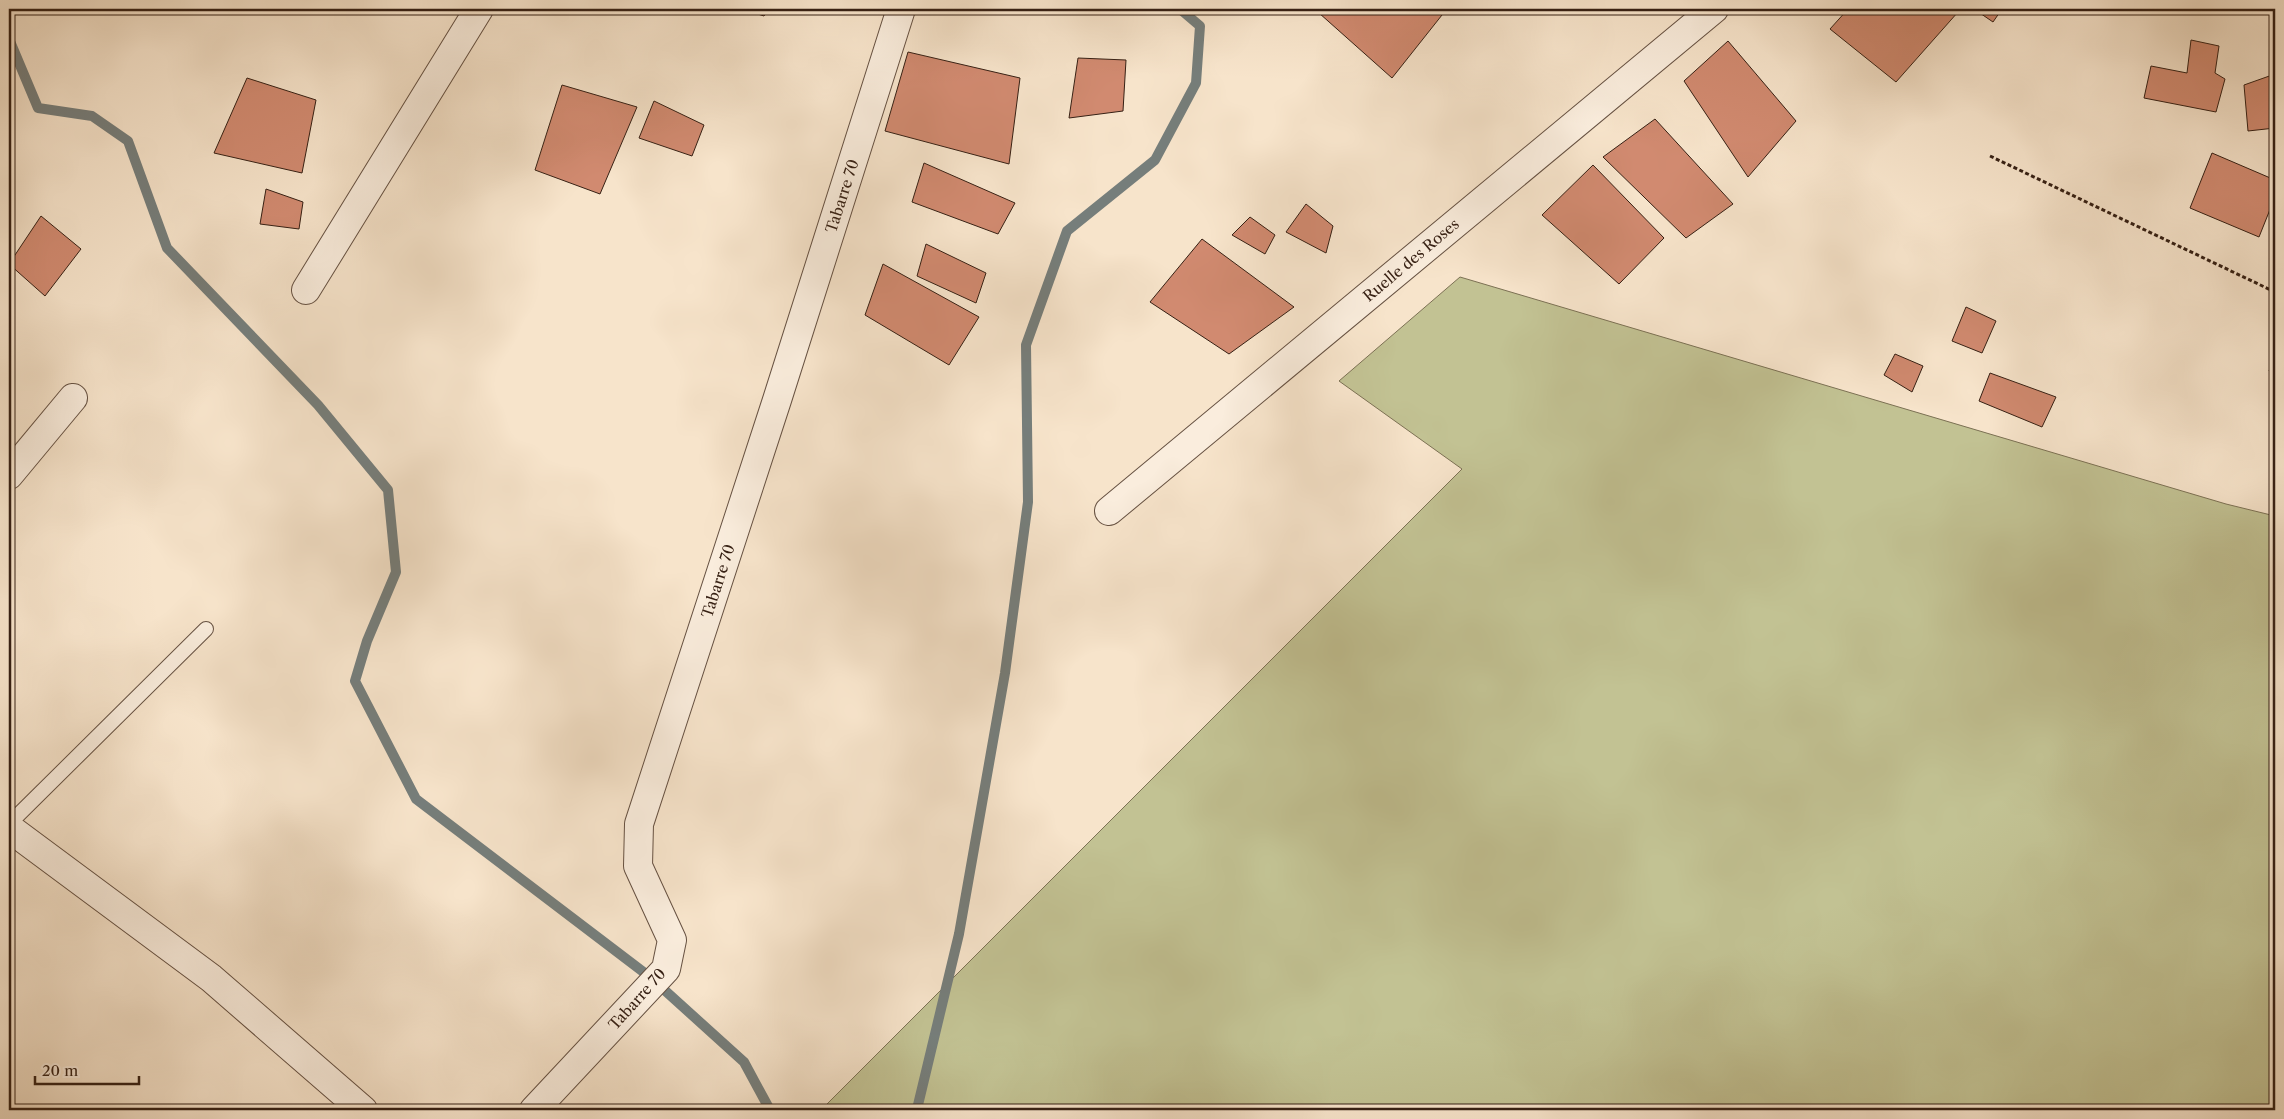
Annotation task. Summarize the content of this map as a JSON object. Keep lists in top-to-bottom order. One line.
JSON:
{"streets":{"street":["Tabarre 70","Ruelle des Roses"]},"scale_bar":"20 m"}
